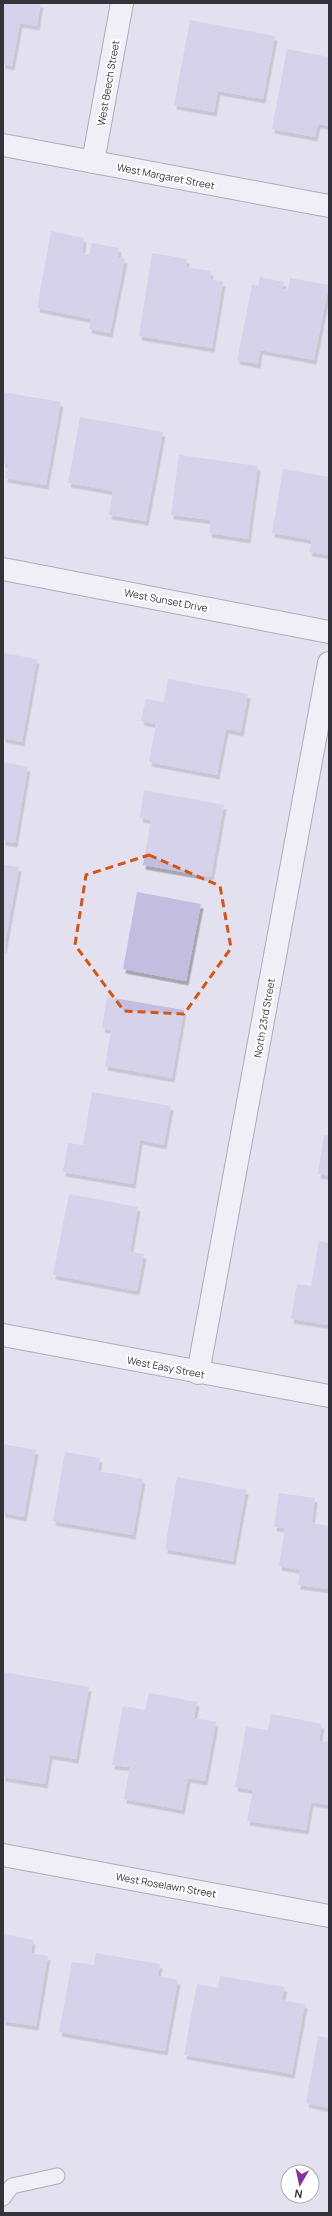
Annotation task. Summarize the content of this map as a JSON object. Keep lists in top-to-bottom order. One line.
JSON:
{"streets":{"street":["West Beech Street","West Margaret Street","West Sunset Drive","North 23rd Street","West Easy Street","West Roselawn Street"]},"crossings":[["West Beech Street","West Margaret Street"],["North 23rd Street","West Easy Street"]],"north":"bottom"}
